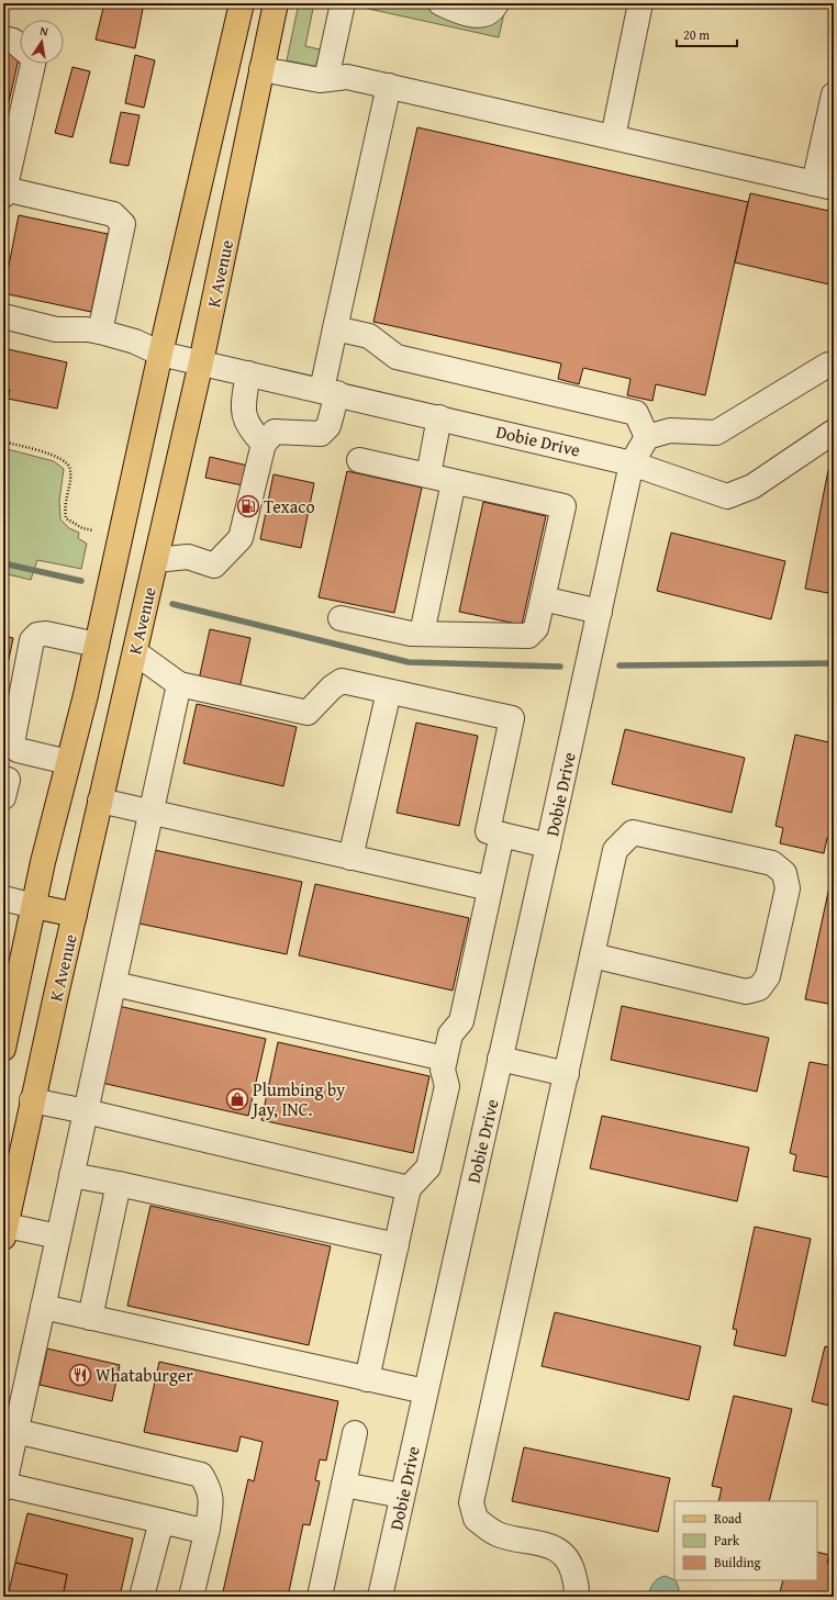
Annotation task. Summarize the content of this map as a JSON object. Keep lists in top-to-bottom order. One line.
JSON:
{"streets":{"main road":["K Avenue"],"street":["Dobie Drive"]},"crossings":[["K Avenue","Dobie Drive"]],"places":{"fuel station":["Texaco"],"shop":["Plumbing by Jay, INC."],"restaurant":["Whataburger"]},"legend":["Road","Park","Building"],"scale_bar":"20 m","north":"top"}
